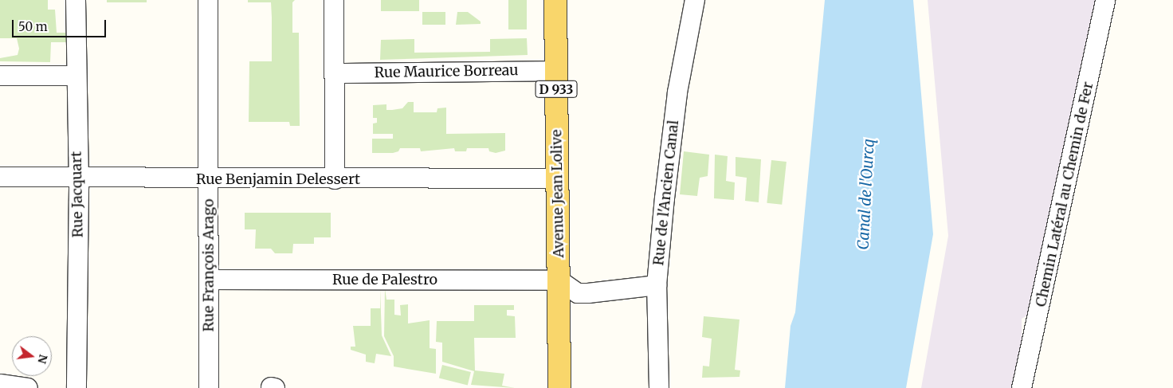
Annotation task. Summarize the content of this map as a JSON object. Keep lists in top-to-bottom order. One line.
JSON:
{"streets":{"main road":["D 933","Avenue Jean Lolive"],"street":["Rue Maurice Borreau","Rue Benjamin Delessert","Rue de l'Ancien Canal","Rue Jacquart","Chemin Latéral au Chemin de Fer","Rue François Arago","Rue de Palestro"]},"crossings":[["Rue Maurice Borreau","Avenue Jean Lolive"],["Rue Benjamin Delessert","Avenue Jean Lolive"],["Rue Benjamin Delessert","Rue Jacquart"],["Rue Benjamin Delessert","Rue François Arago"],["Avenue Jean Lolive","Rue de Palestro"],["Rue François Arago","Rue de Palestro"]],"water":["Canal de l'Ourcq"],"scale_bar":"50 m","north":"right"}
